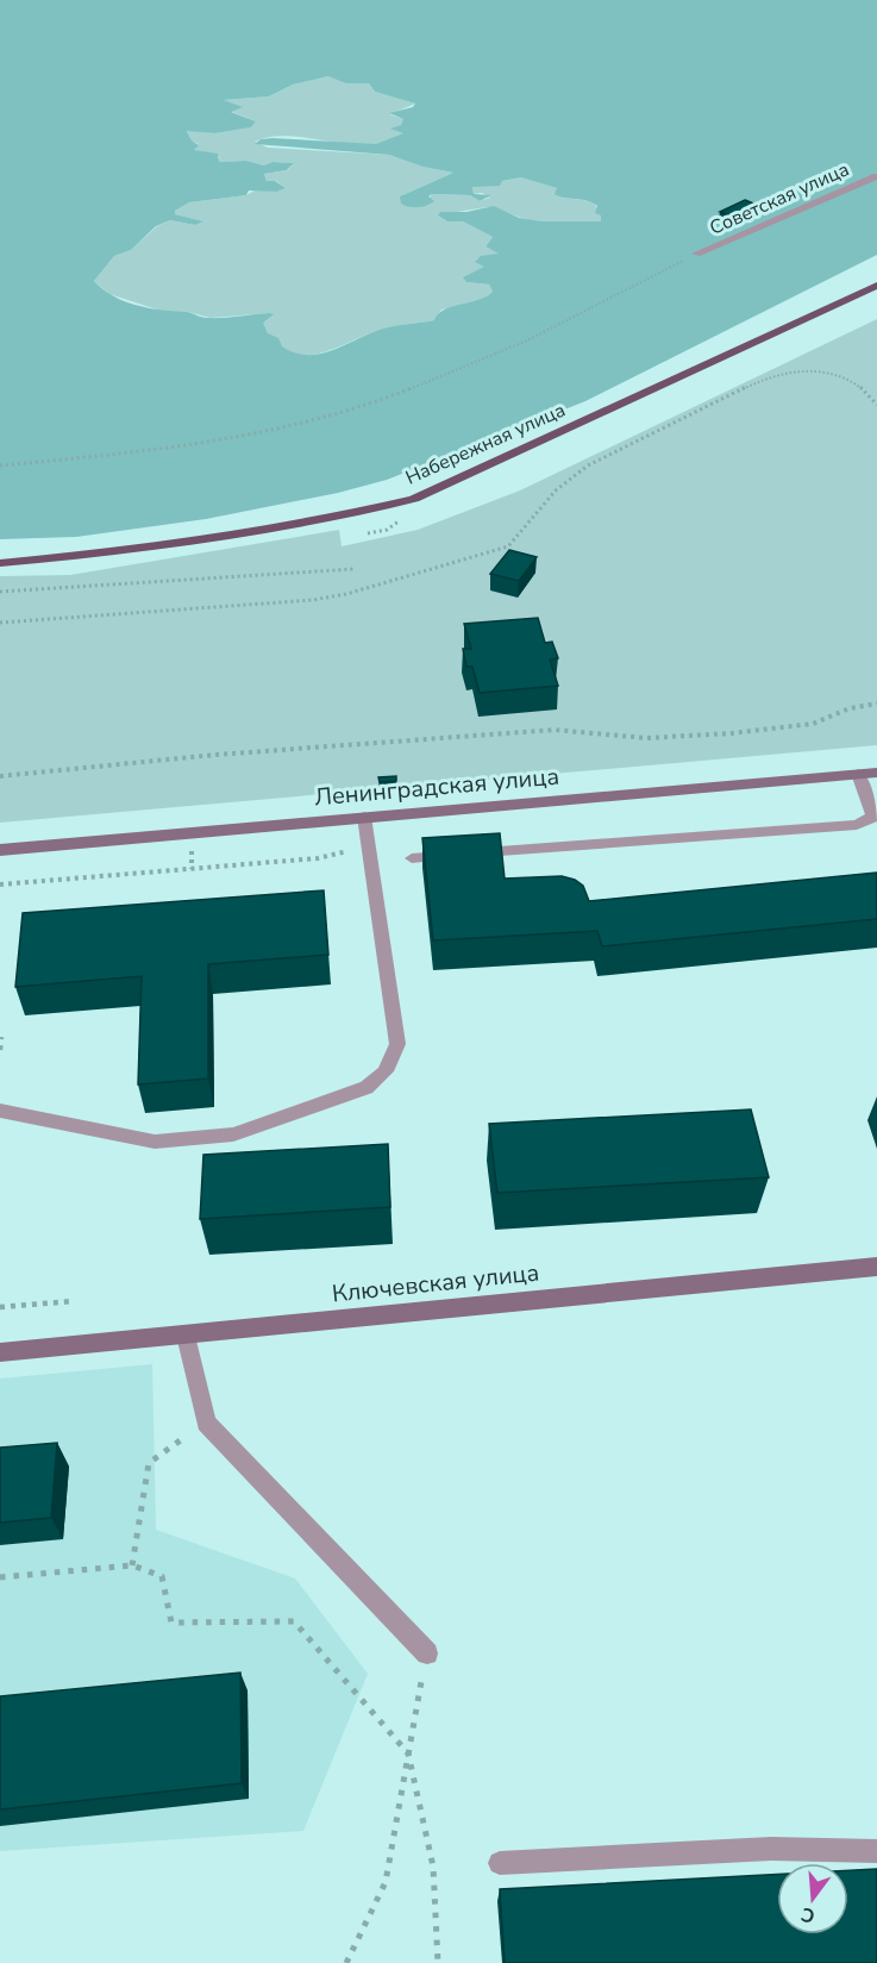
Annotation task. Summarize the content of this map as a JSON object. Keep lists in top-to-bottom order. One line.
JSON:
{"streets":{"main road":["Набережная улица","Ленинградская улица","Ключевская улица"],"street":["Советская улица"]},"north":"bottom"}
